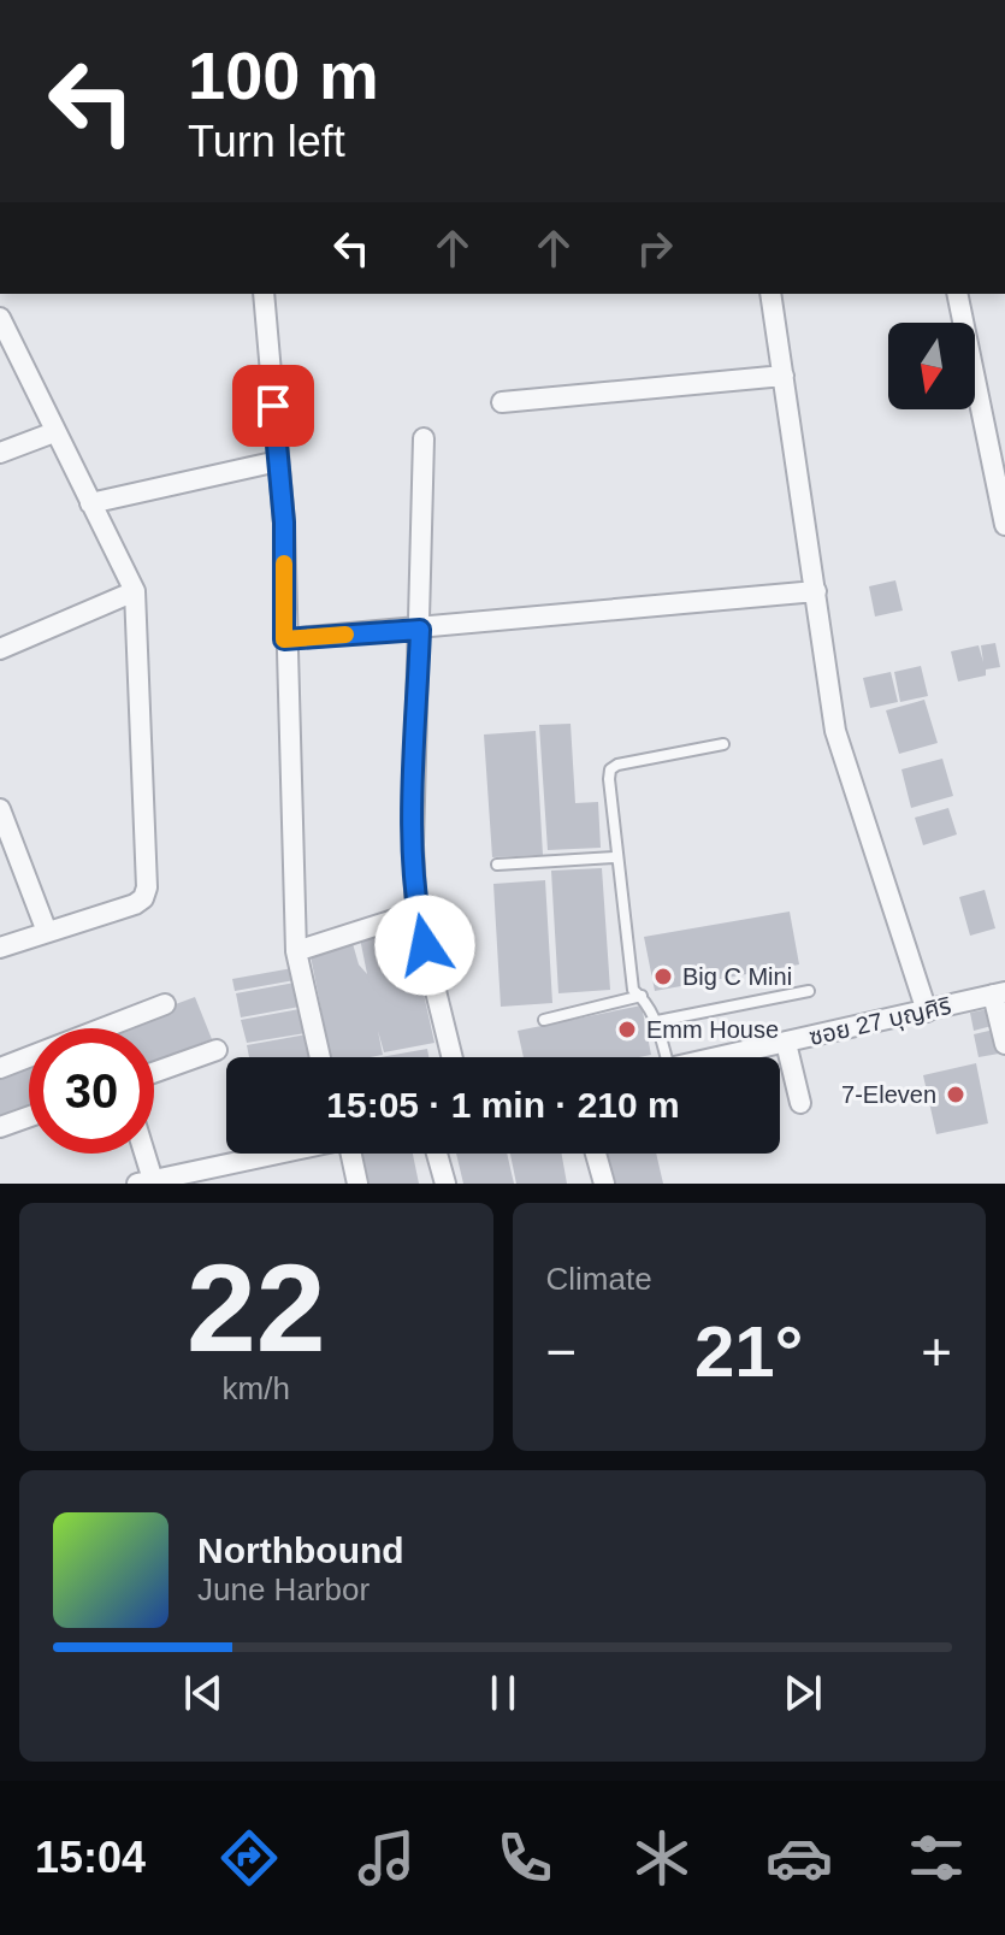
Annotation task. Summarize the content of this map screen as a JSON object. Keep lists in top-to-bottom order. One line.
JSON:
{"streets":{"street":["ซอย 27 บุญศิริ"]},"places":["Big C Mini","Emm House","7-Eleven"],"north":"bottom","page":{"turn":["100 m","Turn left"],"limit":"30","trip":"15:05 · 1 min · 210 m","tile":[["22","km/h"],"Climate"],"heat":["−","21°","+"],"song":["Northbound","June Harbor"],"tabs":"15:04"}}
